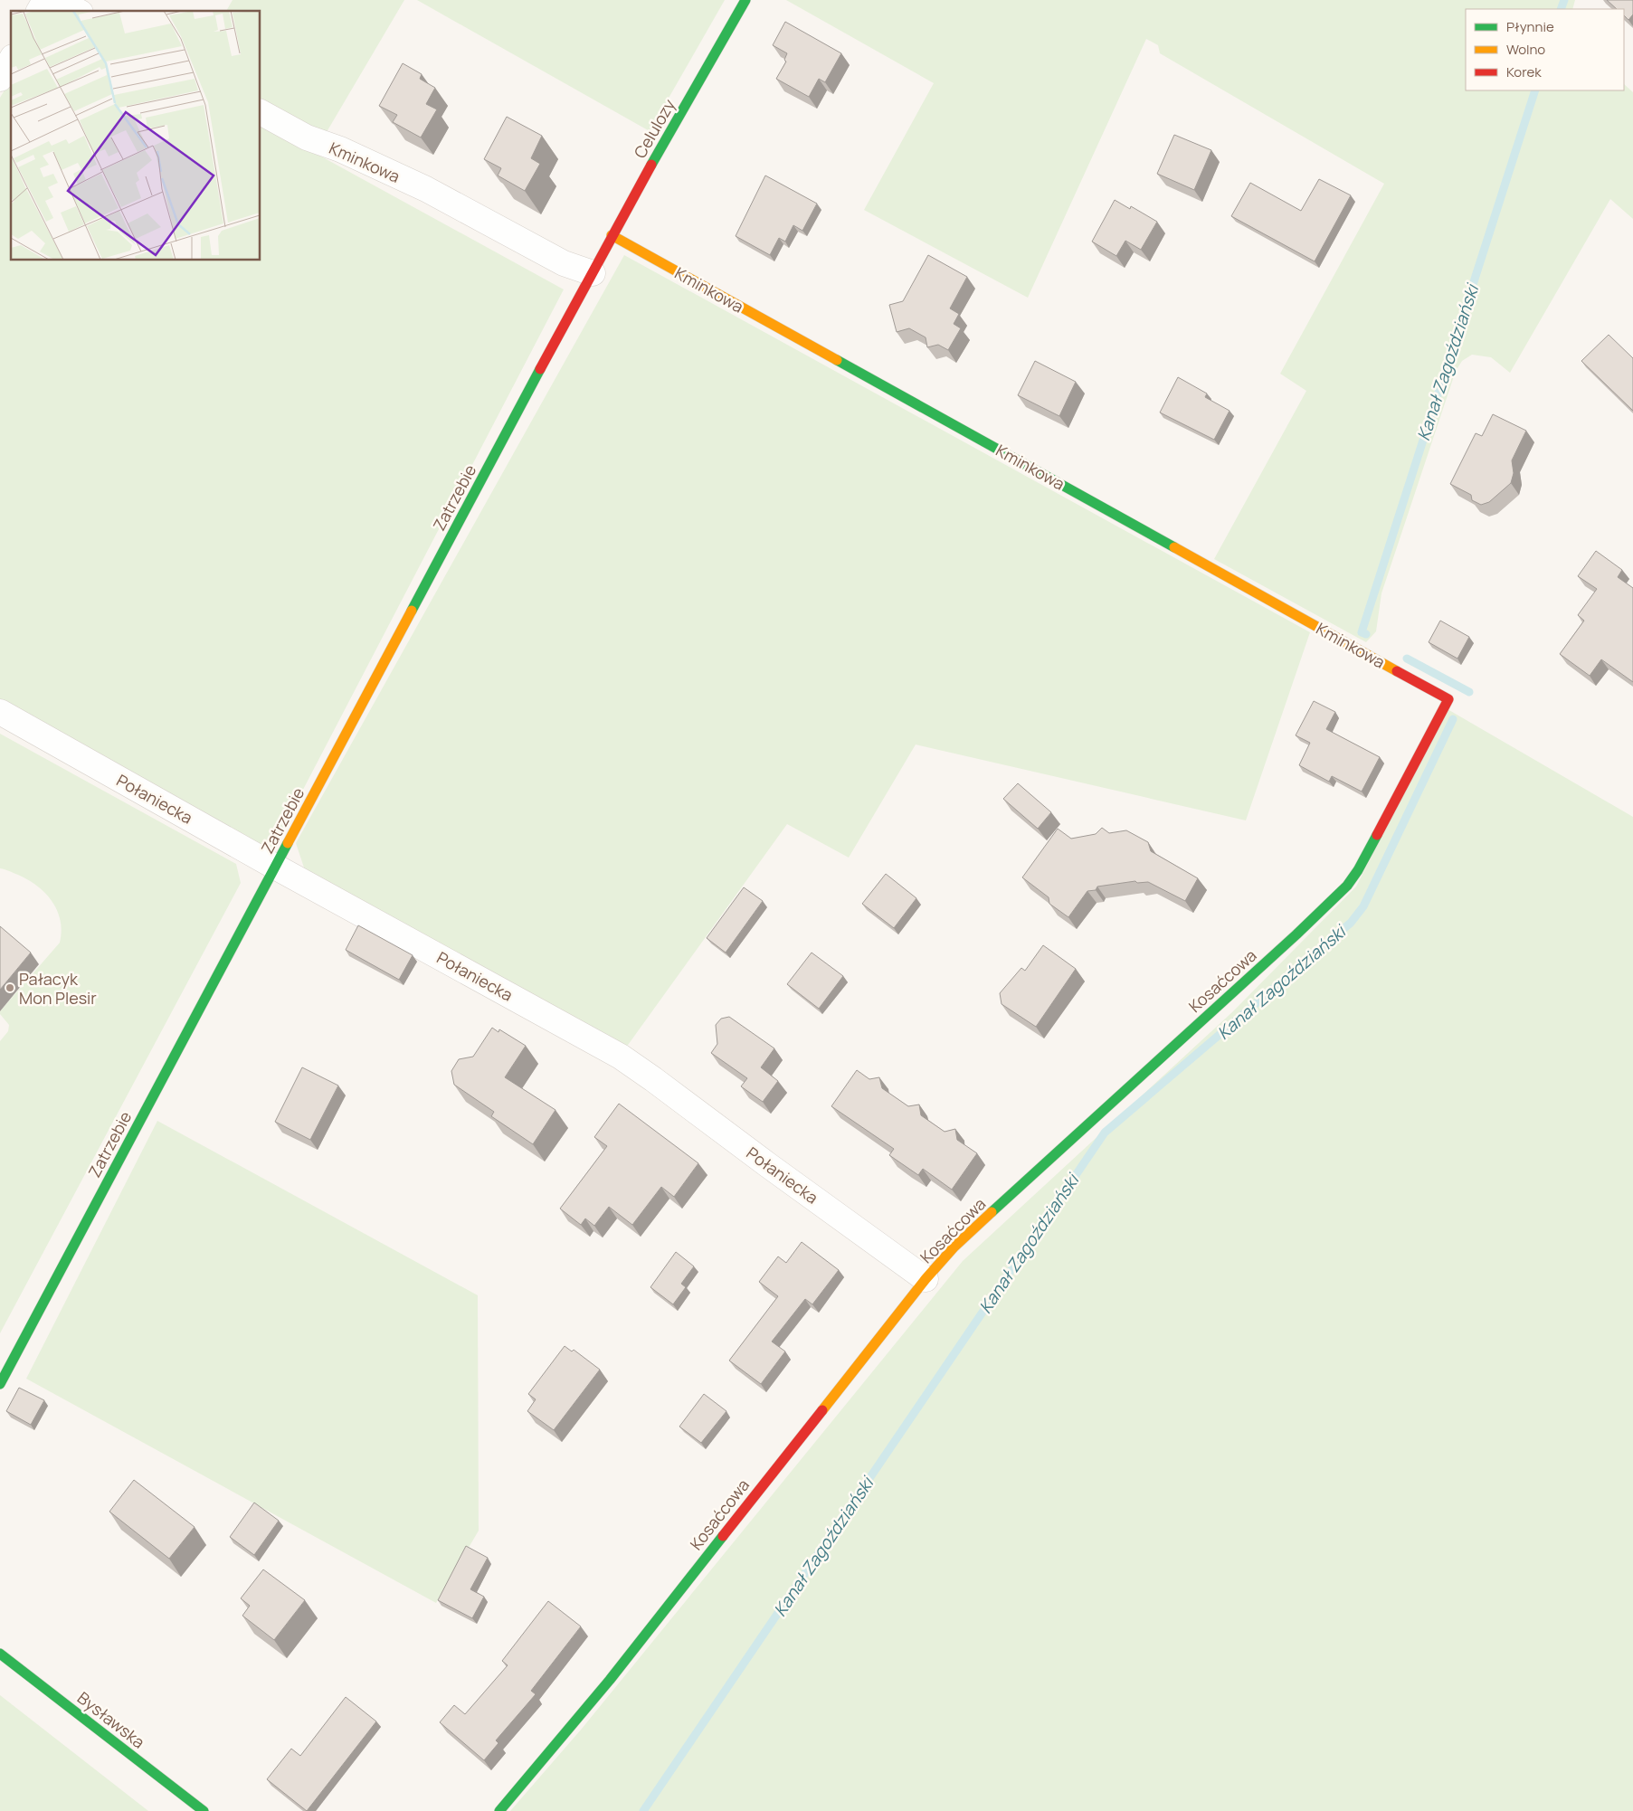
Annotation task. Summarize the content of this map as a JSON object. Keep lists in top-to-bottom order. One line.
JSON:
{"streets":{"street":["Celulozy","Kminkowa","Zatrzebie","Połaniecka","Kosaćcowa","Bysławska"]},"crossings":[["Celulozy","Kminkowa"],["Celulozy","Zatrzebie"],["Kminkowa","Zatrzebie"],["Kminkowa","Kosaćcowa"],["Zatrzebie","Połaniecka"],["Połaniecka","Kosaćcowa"]],"water":["Kanał Zagoździański"],"places":["Pałacyk Mon Plesir"],"legend":["Płynnie","Wolno","Korek"]}
